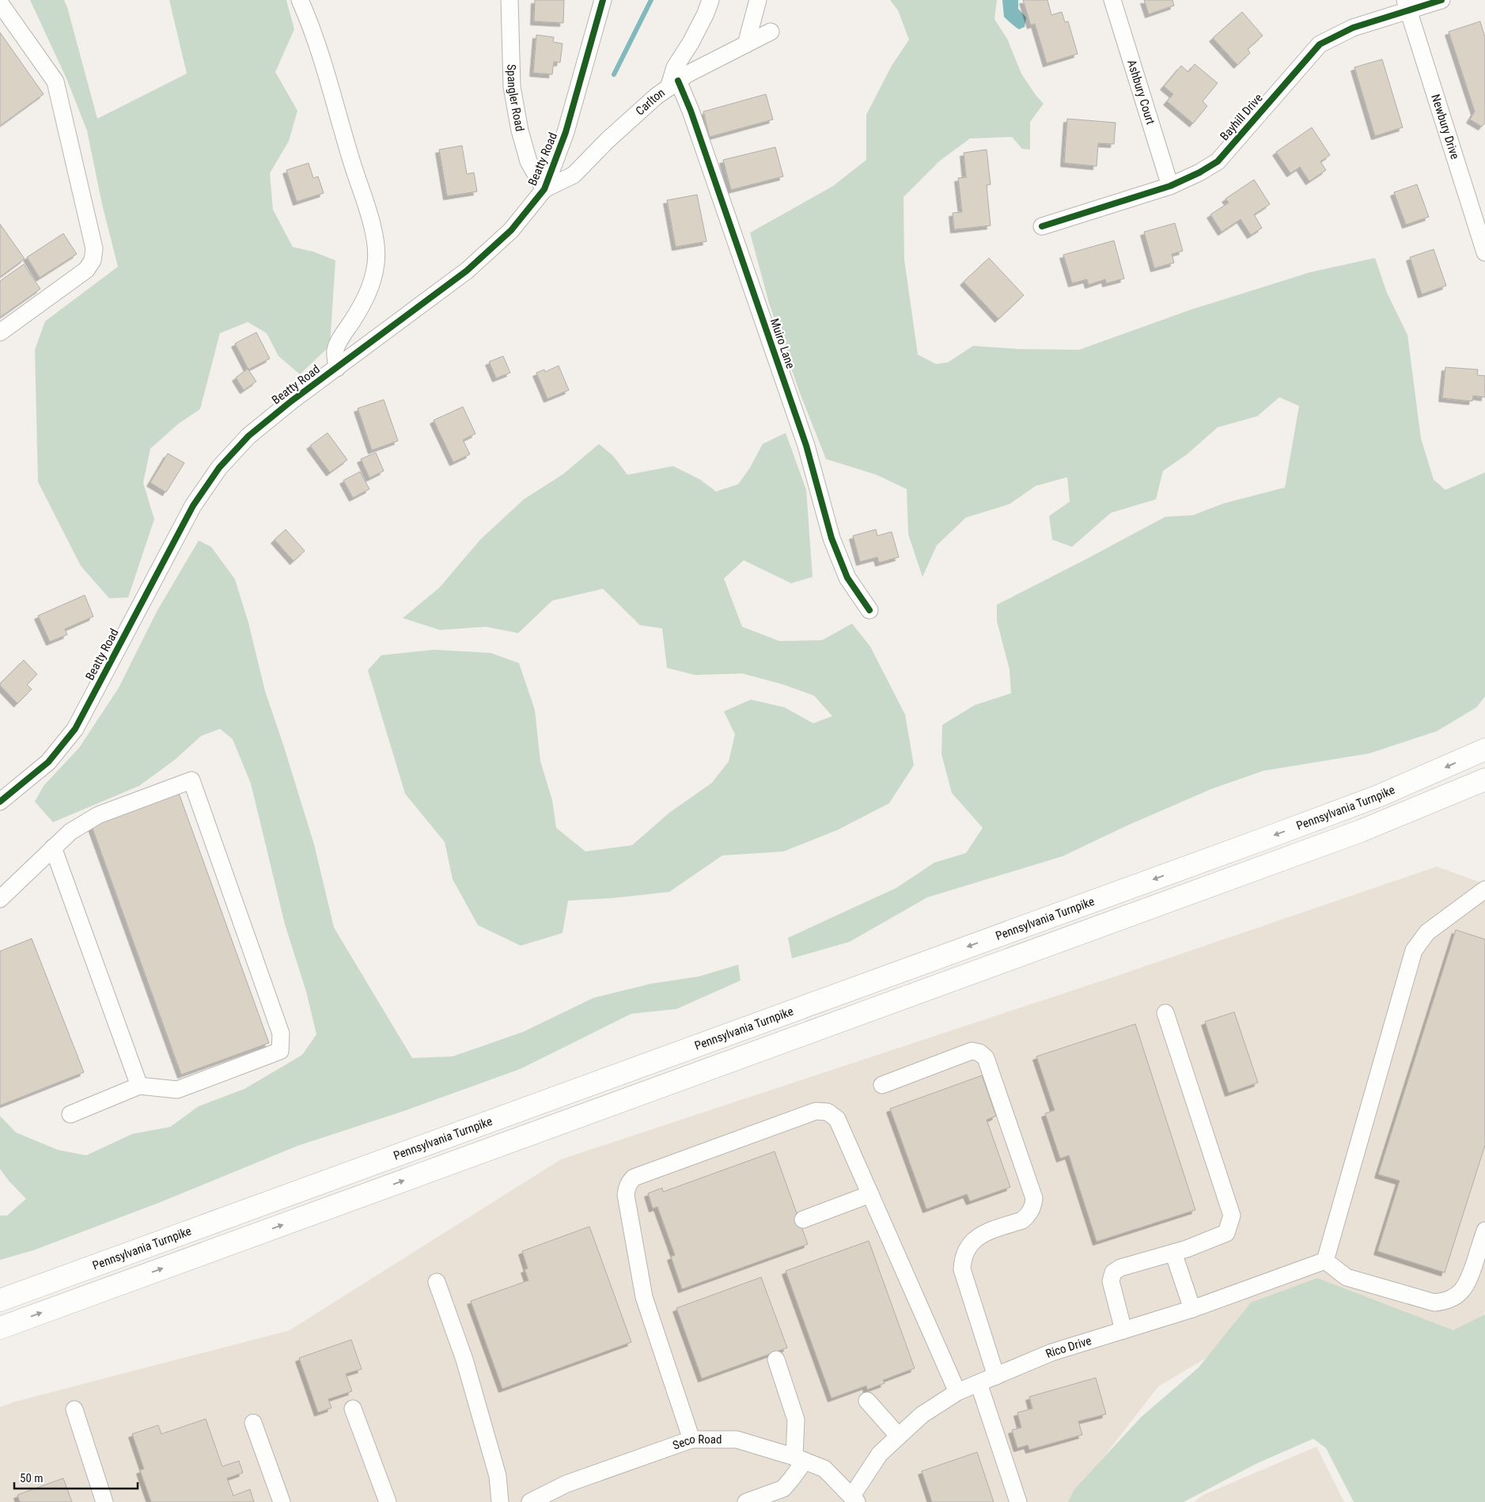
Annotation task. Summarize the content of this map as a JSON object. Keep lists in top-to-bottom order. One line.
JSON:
{"streets":{"highway":["Pennsylvania Turnpike"],"street":["Ashbury Court","Spangler Road","Carlton","Bayhill Drive","Newbury Drive","Beatty Road","Muiro Lane","Rico Drive","Seco Road"]},"crossings":[["Ashbury Court","Bayhill Drive"],["Spangler Road","Carlton"],["Spangler Road","Beatty Road"],["Carlton","Beatty Road"],["Carlton","Muiro Lane"],["Bayhill Drive","Newbury Drive"],["Rico Drive","Seco Road"]],"scale_bar":"50 m"}
